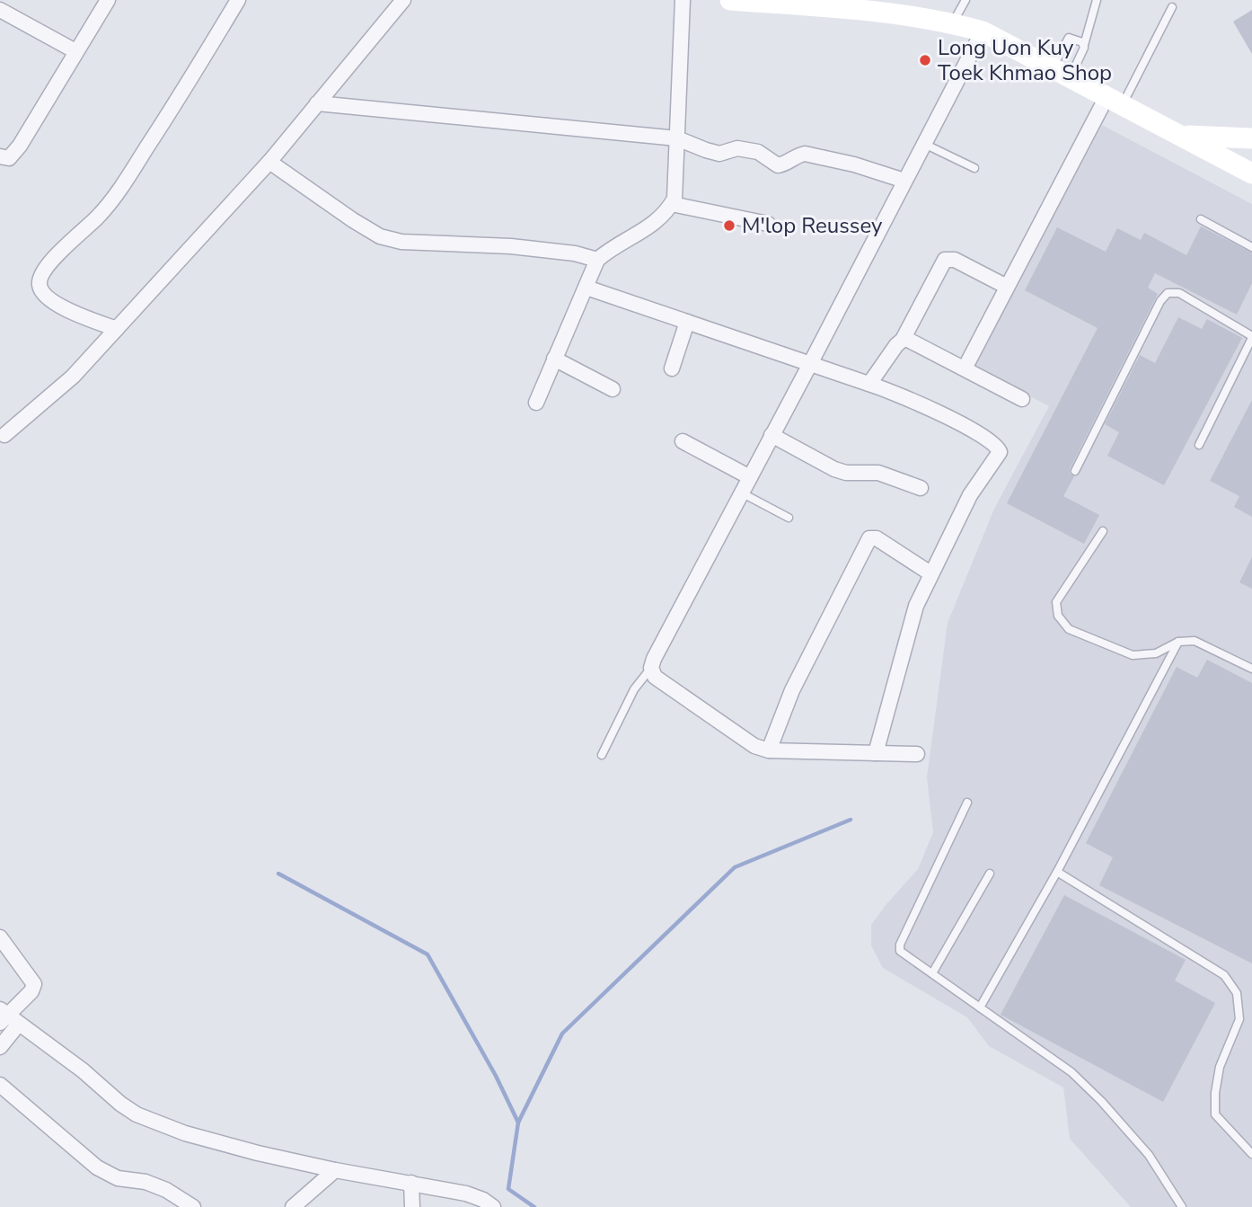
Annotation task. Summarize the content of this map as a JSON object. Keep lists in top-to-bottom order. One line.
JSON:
{"places":["Long Uon Kuy Toek Khmao Shop","M'lop Reussey"]}
